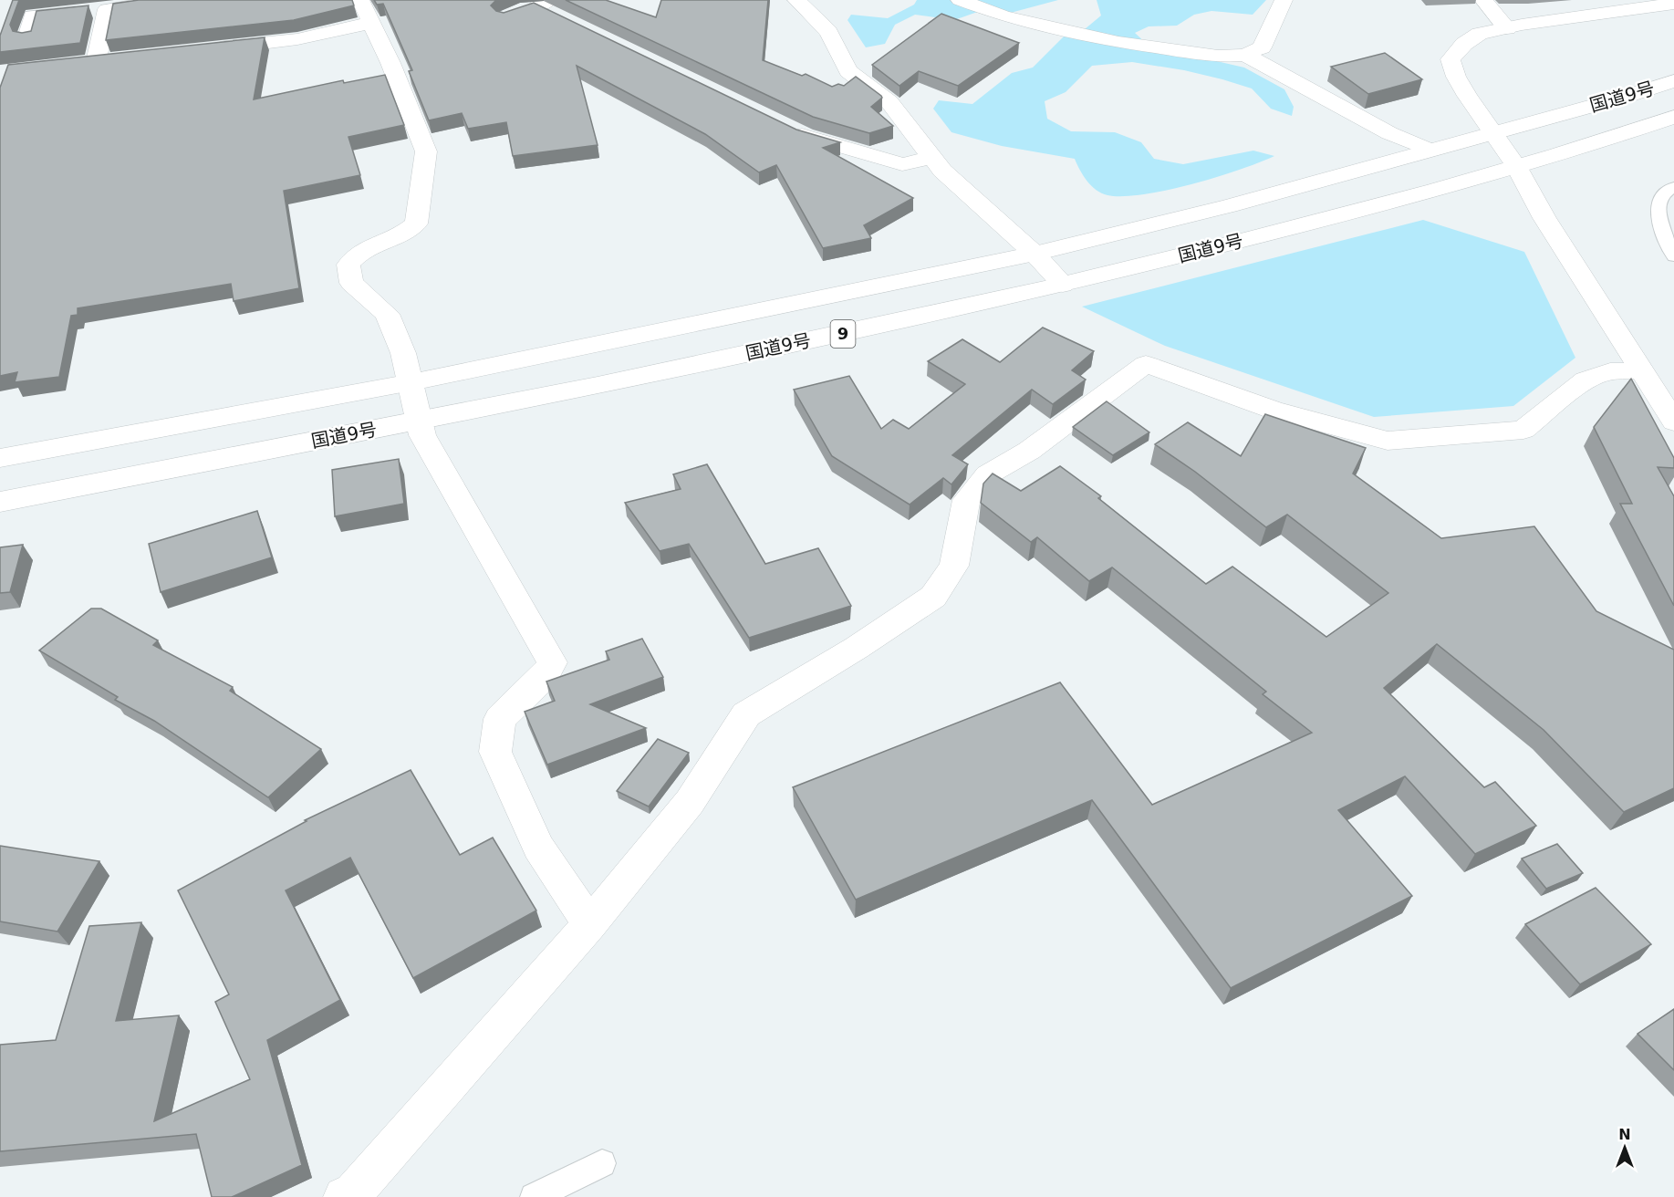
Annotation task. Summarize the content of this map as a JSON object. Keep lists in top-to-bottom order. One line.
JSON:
{"streets":{"main road":["国道9号","9"]},"north":"top"}
